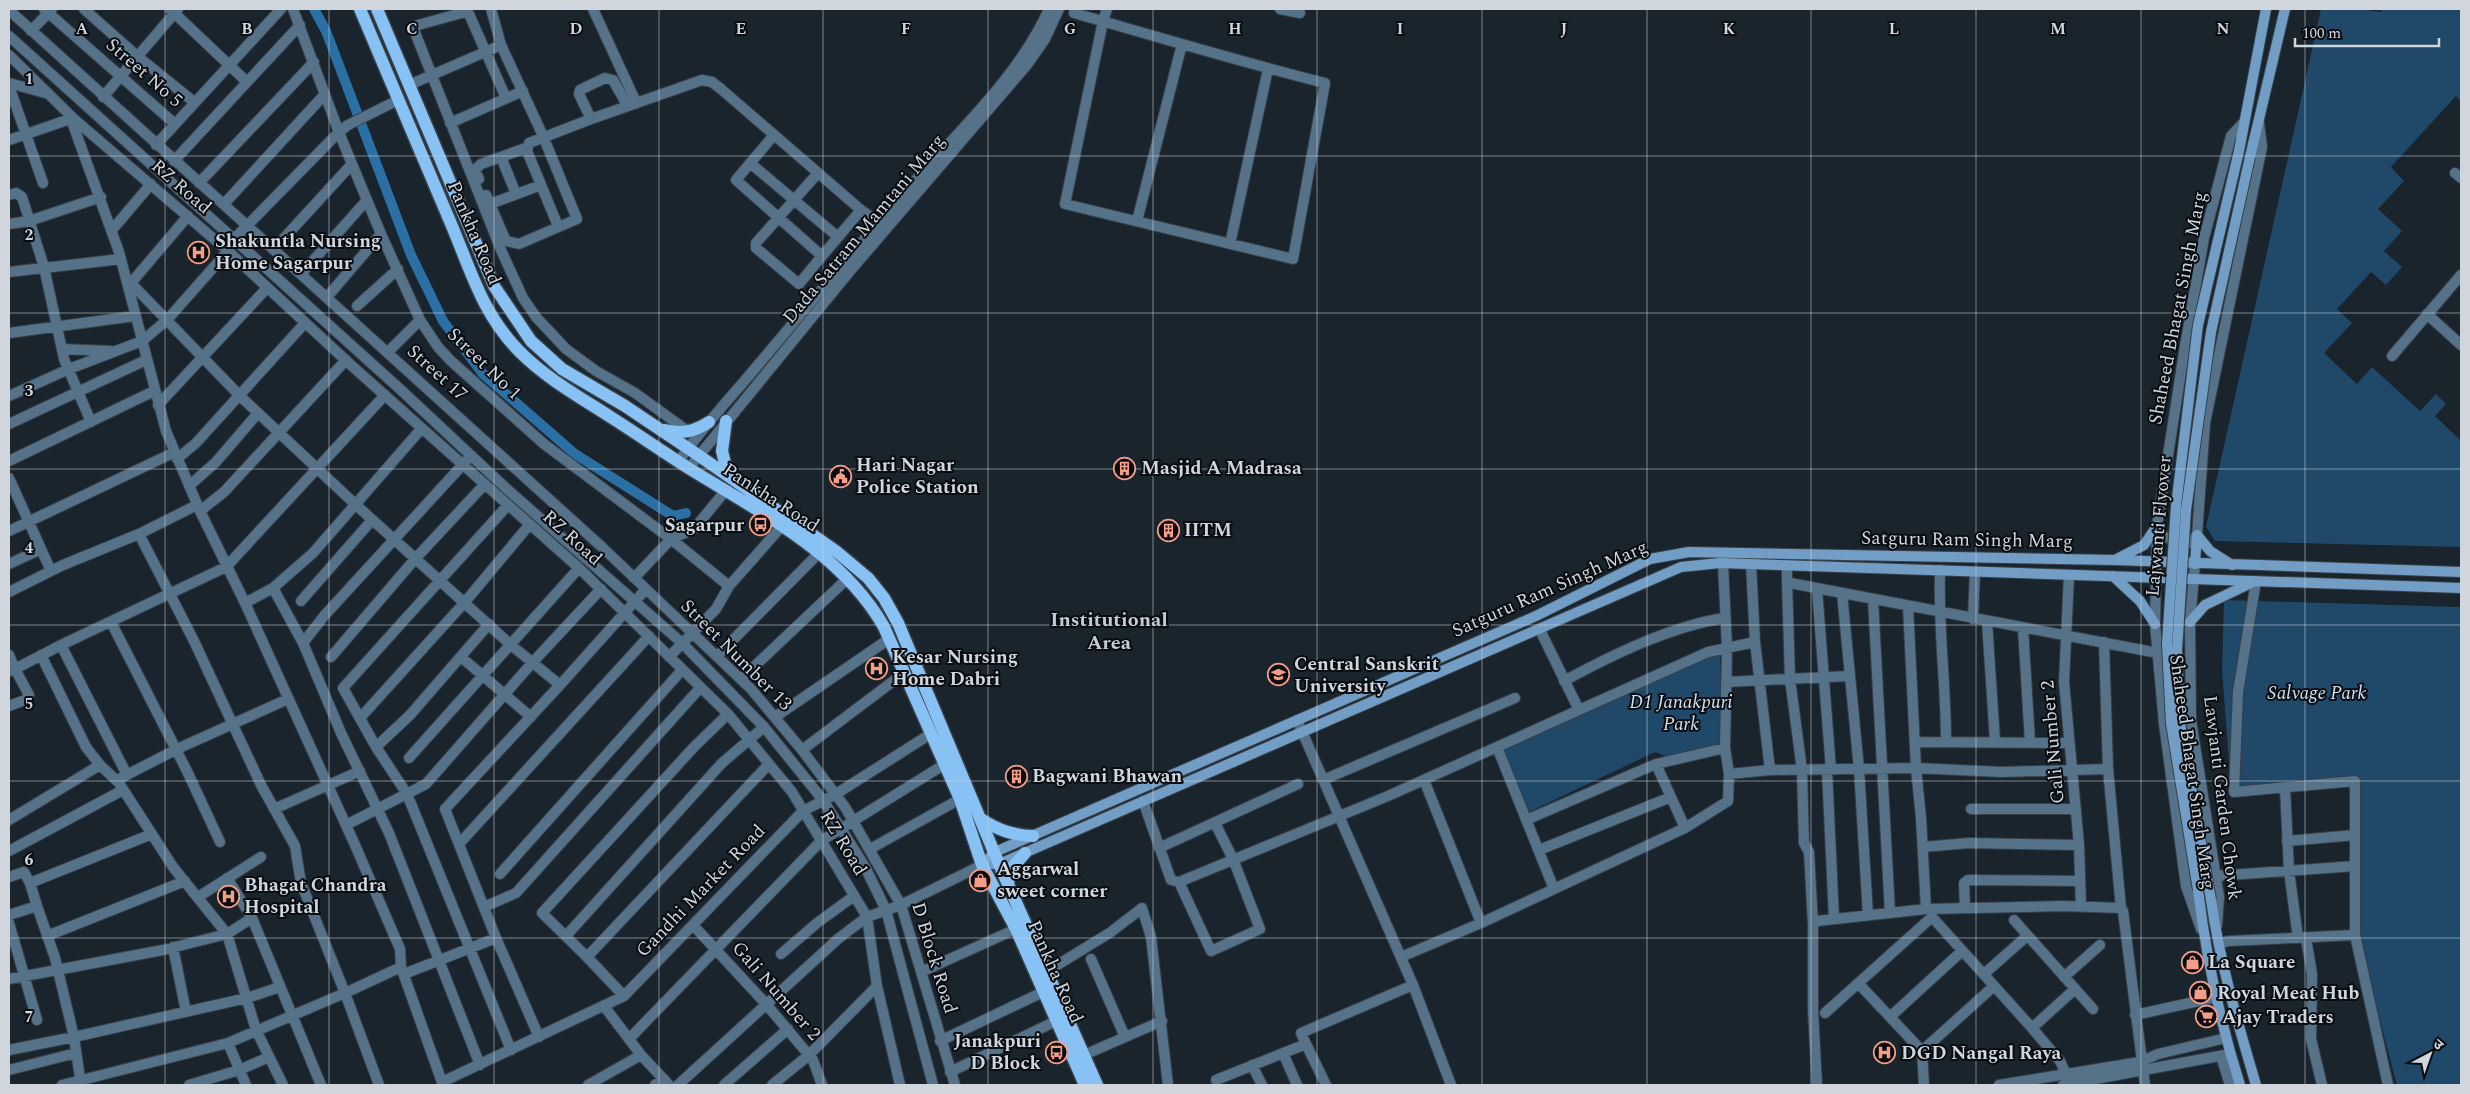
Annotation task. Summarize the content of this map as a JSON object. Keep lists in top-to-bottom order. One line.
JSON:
{"streets":{"main road":["Pankha Road","Shaheed Bhagat Singh Marg","Lajwanti Flyover","Satguru Ram Singh Marg"],"street":["Street No 5","RZ Road","Dada Satram Mamtani Marg","Street No 1","Street 17","Street Number 13","Gali Number 2","Lawjanti Garden Chowk","Gandhi Market Road","D Block Road"]},"crossings":[["RZ Road","Gandhi Market Road"],["Dada Satram Mamtani Marg","Pankha Road"],["Pankha Road","Satguru Ram Singh Marg"],["Pankha Road","Gandhi Market Road"],["Shaheed Bhagat Singh Marg","Lajwanti Flyover"],["Shaheed Bhagat Singh Marg","Satguru Ram Singh Marg"],["Street 17","Street Number 13"],["Lajwanti Flyover","Lawjanti Garden Chowk"],["Satguru Ram Singh Marg","Gali Number 2"],["Street Number 13","Gandhi Market Road"],["Street Number 13","D Block Road"],["Gali Number 2","Gandhi Market Road"],["Gandhi Market Road","D Block Road"]],"districts":["Institutional Area"],"parks":["Salvage Park","D1 Janakpuri Park"],"places":{"hospital":["Shakuntla Nursing Home Sagarpur","Kesar Nursing Home Dabri","Bhagat Chandra Hospital","DGD Nangal Raya"],"building":["Masjid A Madrasa","IITM","Bagwani Bhawan"],"public building":["Hari Nagar Police Station"],"bus stop":["Sagarpur","Janakpuri D Block"],"school or university":["Central Sanskrit University"],"shop":["Aggarwal sweet corner","La Square","Royal Meat Hub"],"supermarket":["Ajay Traders"]},"scale_bar":"100 m","north":"top right","grid":{"columns":["A","B","C","D","E","F","G","H","I","J","K","L","M","N"],"rows":["1","2","3","4","5","6","7"]}}
